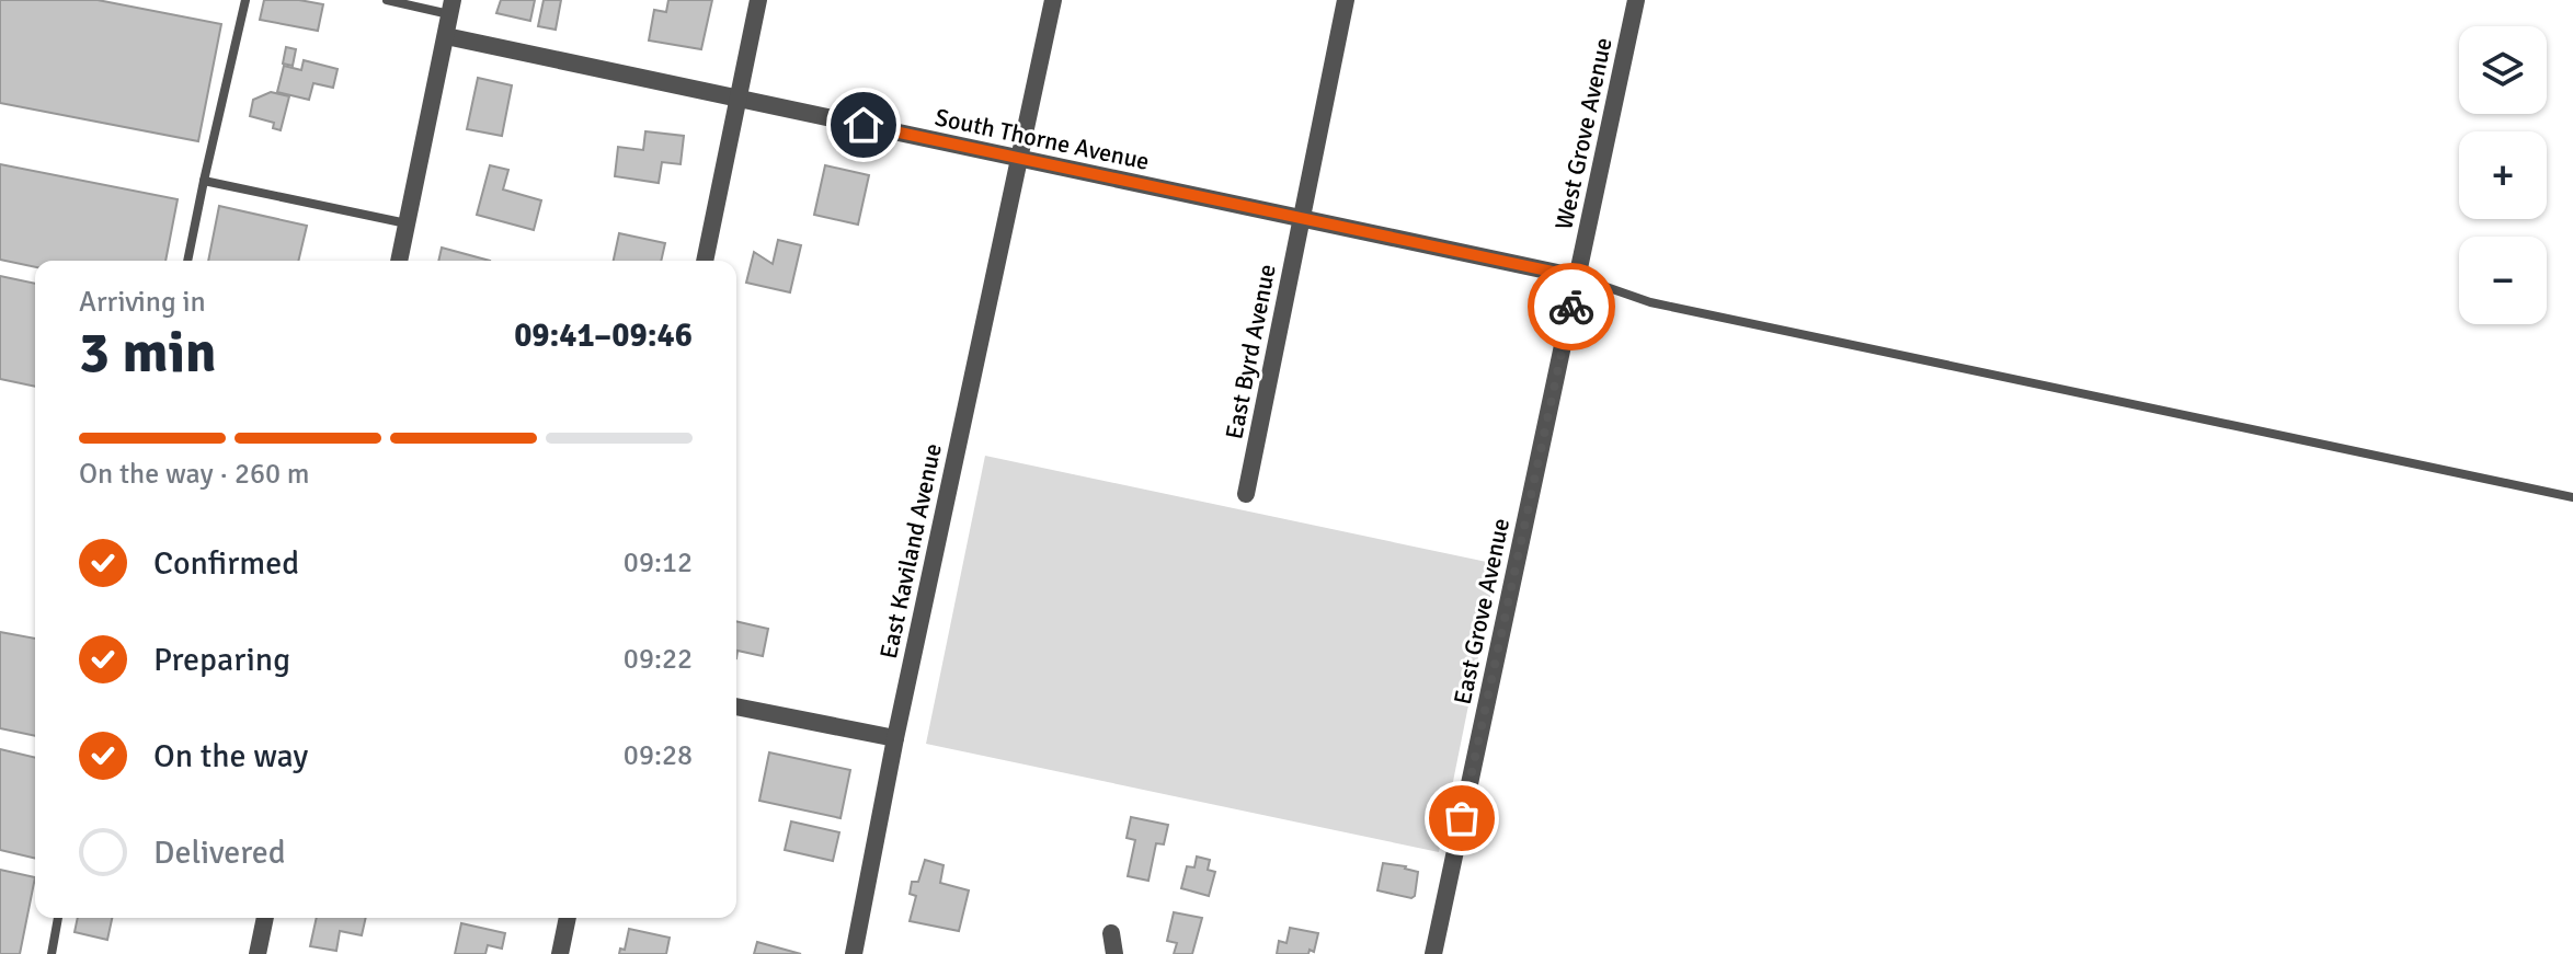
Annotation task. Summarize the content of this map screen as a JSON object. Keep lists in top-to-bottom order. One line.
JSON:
{"streets":{"street":["West Grove Avenue","South Thorne Avenue","East Byrd Avenue","East Kaviland Avenue","East Grove Avenue"]},"crossings":[["West Grove Avenue","South Thorne Avenue"],["West Grove Avenue","East Grove Avenue"],["South Thorne Avenue","East Byrd Avenue"],["South Thorne Avenue","East Kaviland Avenue"],["South Thorne Avenue","East Grove Avenue"]],"page":{"map_buttons":["+","−"],"heading":["3 min","Arriving in","09:41–09:46"],"bar":"On the way · 260 m","list":[["Confirmed","09:12"],["Preparing","09:22"],["On the way","09:28"],"Delivered"]}}
